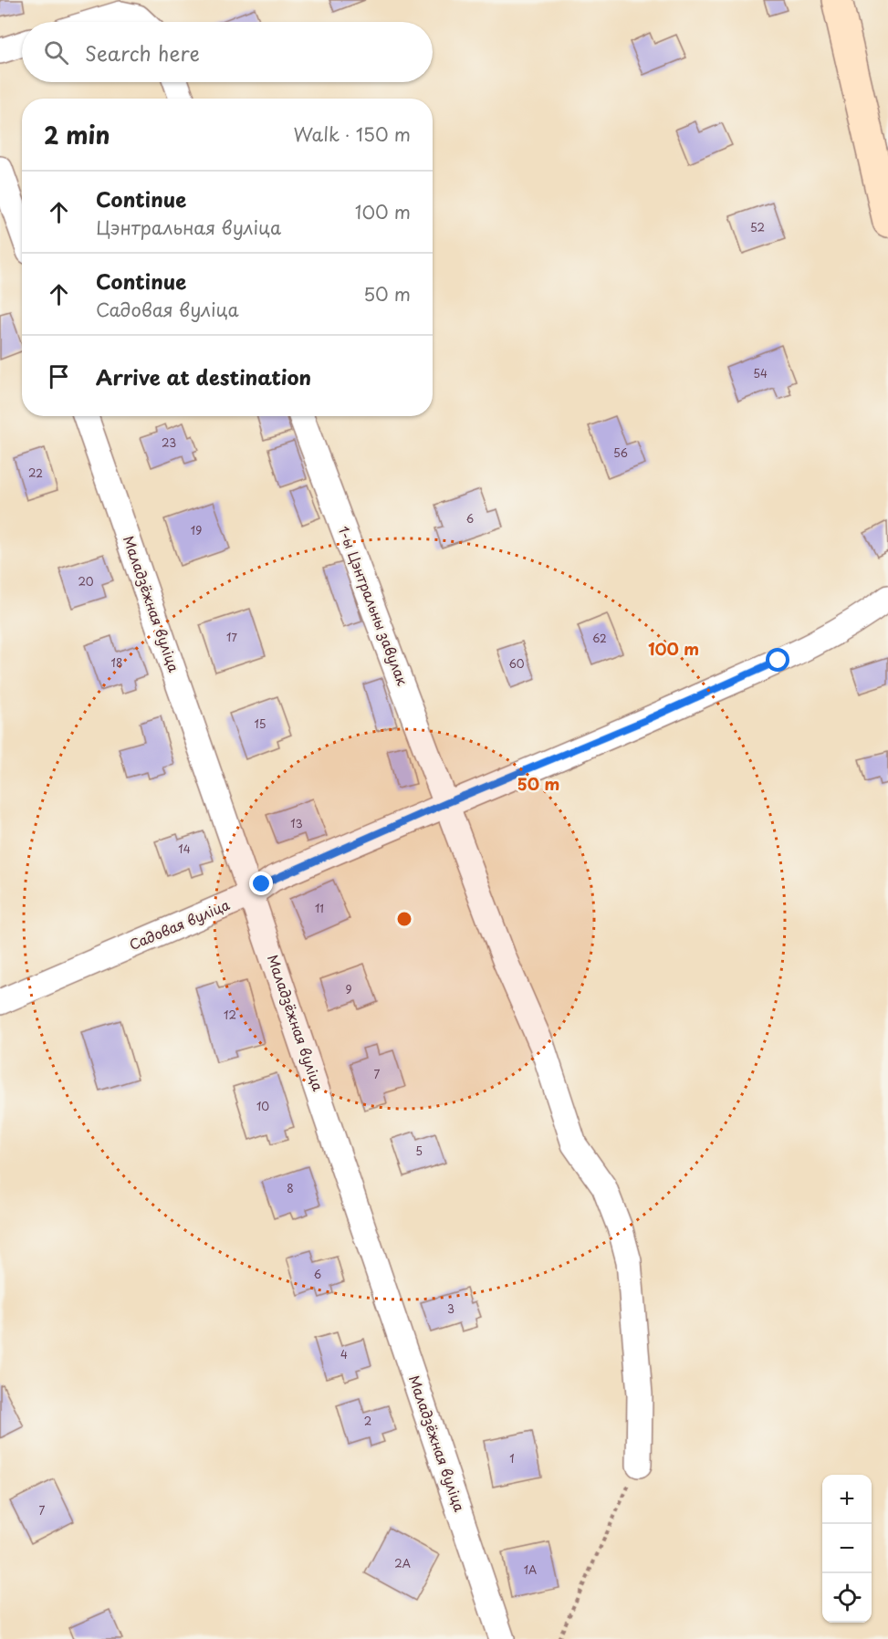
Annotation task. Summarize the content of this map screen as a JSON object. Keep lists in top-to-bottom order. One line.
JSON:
{"streets":{"street":["Маладзёжная вуліца","1-ы Цэнтральны завулак","Садовая вуліца"]},"crossings":[["Маладзёжная вуліца","Садовая вуліца"],["1-ы Цэнтральны завулак","Садовая вуліца"]],"house_numbers":["52","54","23","56","22","6","19","20","17","62","18","60","15","13","14","11","9","12","7","10","5","8","6","3","4","2","1","7","2А","1А"],"page":{"search":"Search here","heading":["2 min","Walk · 150 m"],"list":[["Continue","Цэнтральная вуліца","100 m"],["Continue","Садовая вуліца","50 m"],"Arrive at destination"],"map_buttons":["+","−"]},"rings":["100 m","50 m"]}
